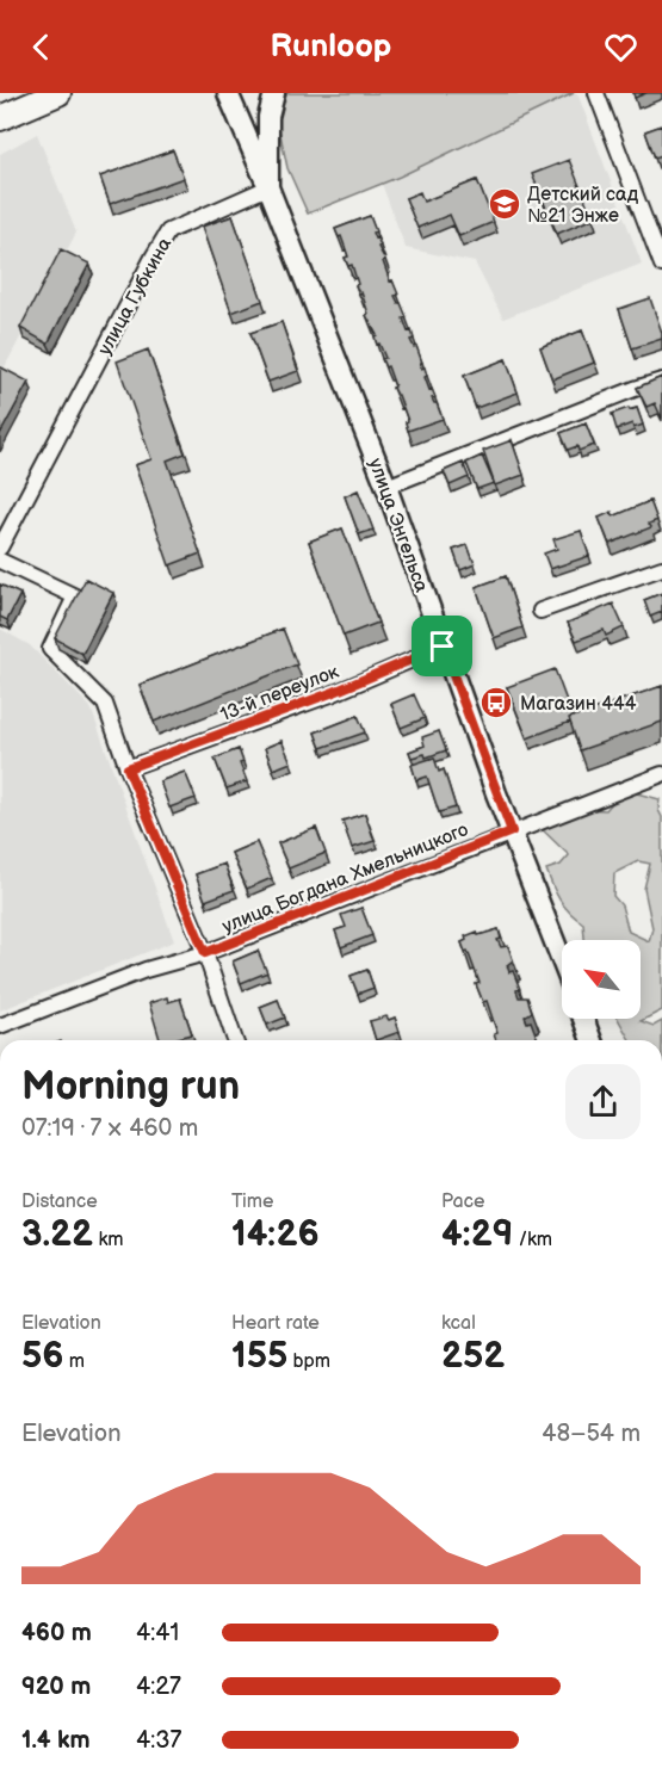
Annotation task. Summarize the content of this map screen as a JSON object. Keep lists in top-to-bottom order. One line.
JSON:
{"streets":{"street":["улица Губкина","улица Энгельса","13-й переулок","улица Богдана Хмельницкого"]},"crossings":[["улица Губкина","улица Энгельса"],["улица Энгельса","13-й переулок"],["улица Энгельса","улица Богдана Хмельницкого"]],"places":{"school or university":["Детский сад №21 Энже"],"bus stop":["Магазин 444"]},"north":"top left","page":{"header":"Runloop","heading":["Morning run","07:19 · 7 × 460 m"],"stats":[["Distance","3.22 km"],["Time","14:26"],["Pace","4:29 /km"],["Elevation","56 m"],["Heart rate","155 bpm"],["kcal","252"]],"chart":["Elevation","48–54 m"],"list":[{"name":"460 m","note":"4:41"},{"name":"920 m","note":"4:27"},{"name":"1.4 km","note":"4:37"}]}}
